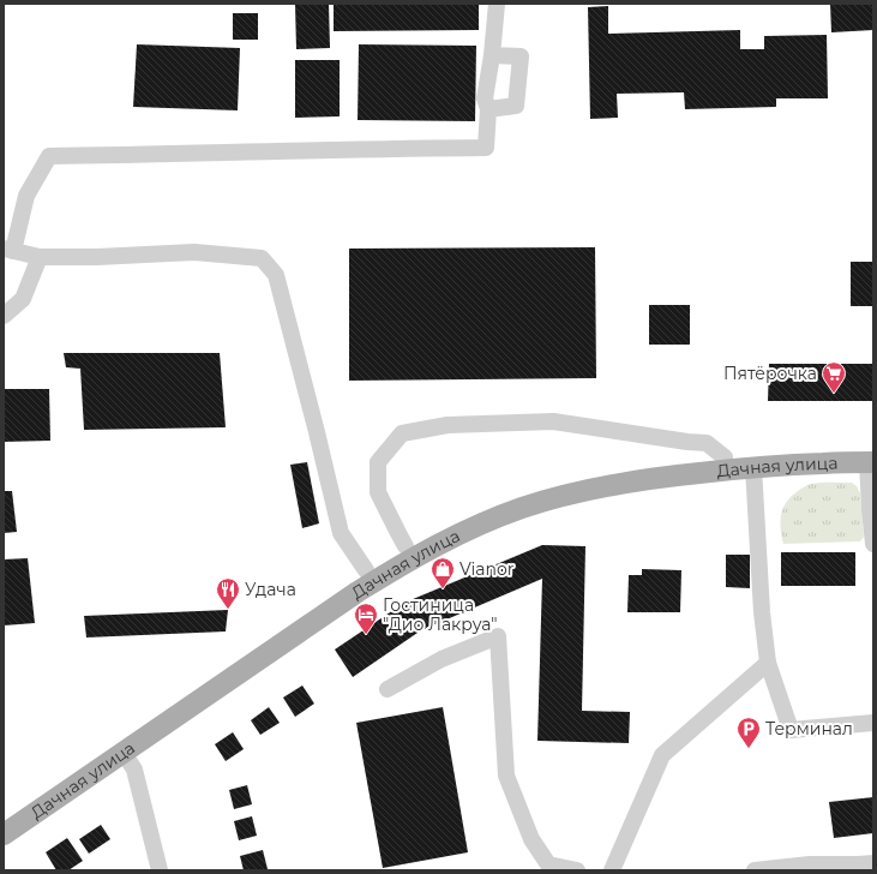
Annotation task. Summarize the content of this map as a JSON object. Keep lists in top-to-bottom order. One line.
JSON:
{"streets":{"main road":["Дачная улица"]},"places":{"supermarket":["Пятёрочка"],"shop":["Vianor"],"restaurant":["Удача"],"hotel":["Гостиница \"Дио Лакруа\""],"parking":["Терминал"]}}
